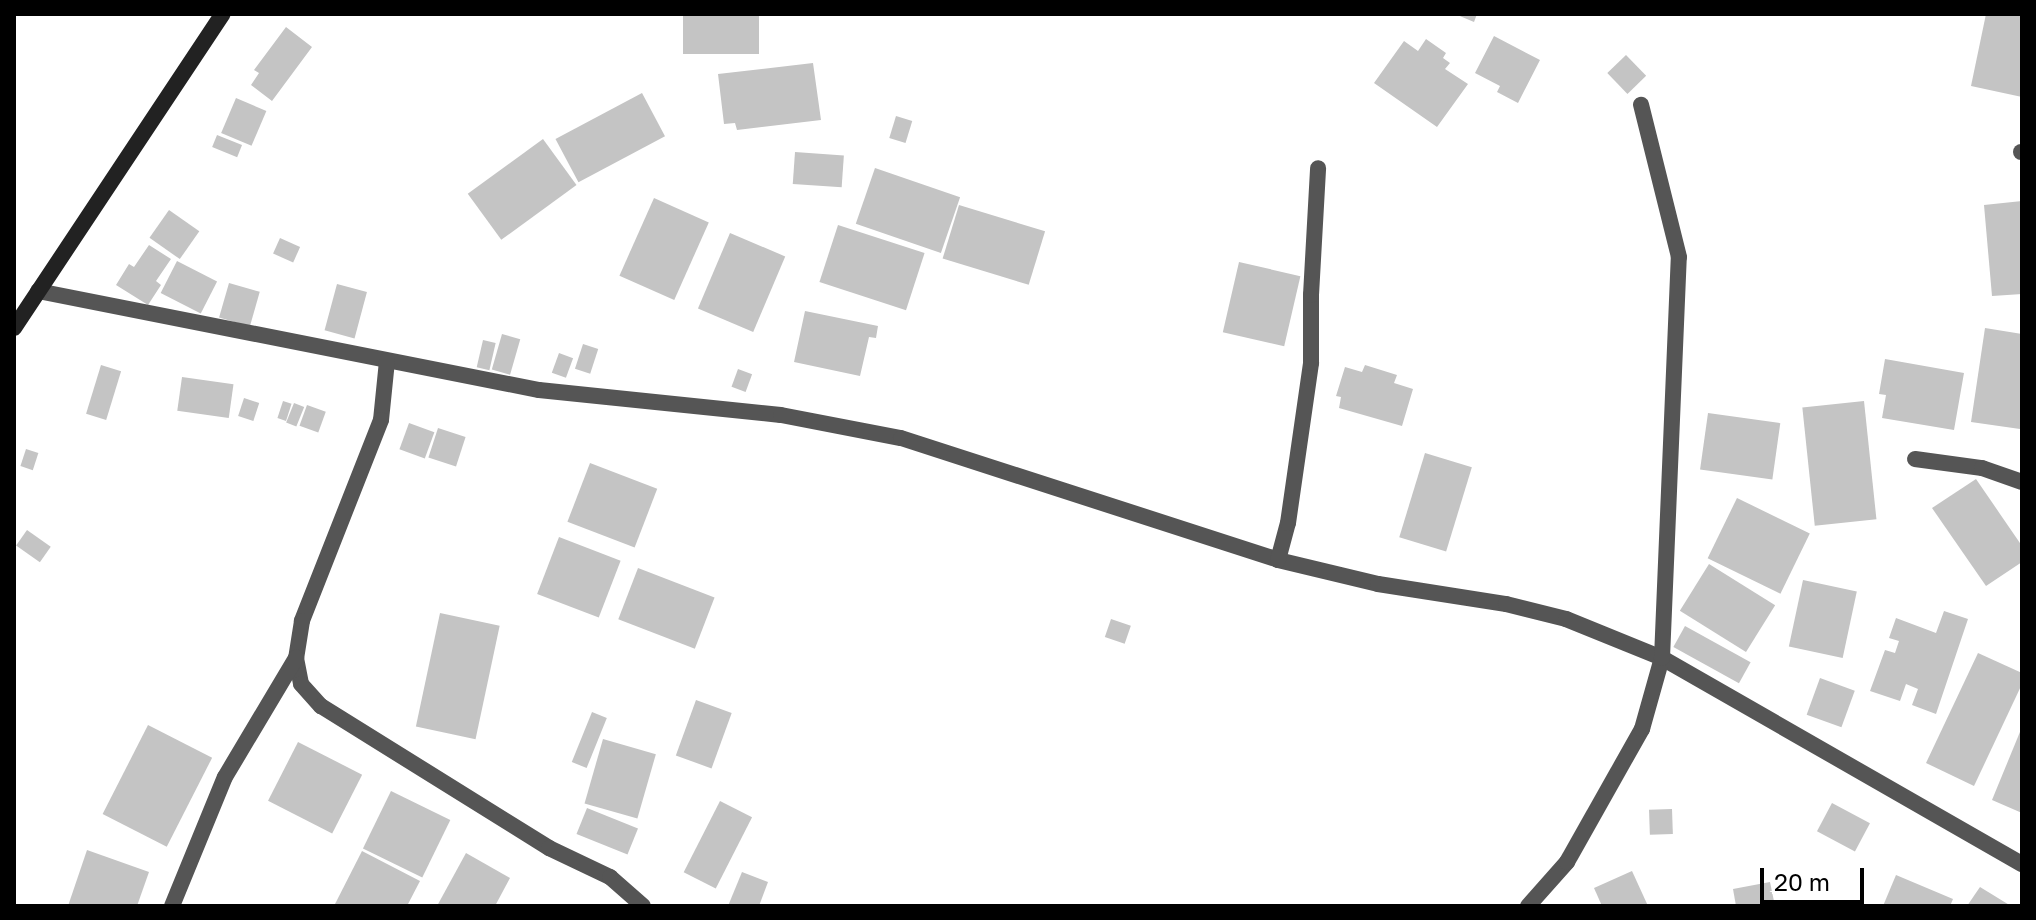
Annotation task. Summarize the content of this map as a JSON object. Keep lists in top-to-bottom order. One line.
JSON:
{"scale_bar":"20 m"}
